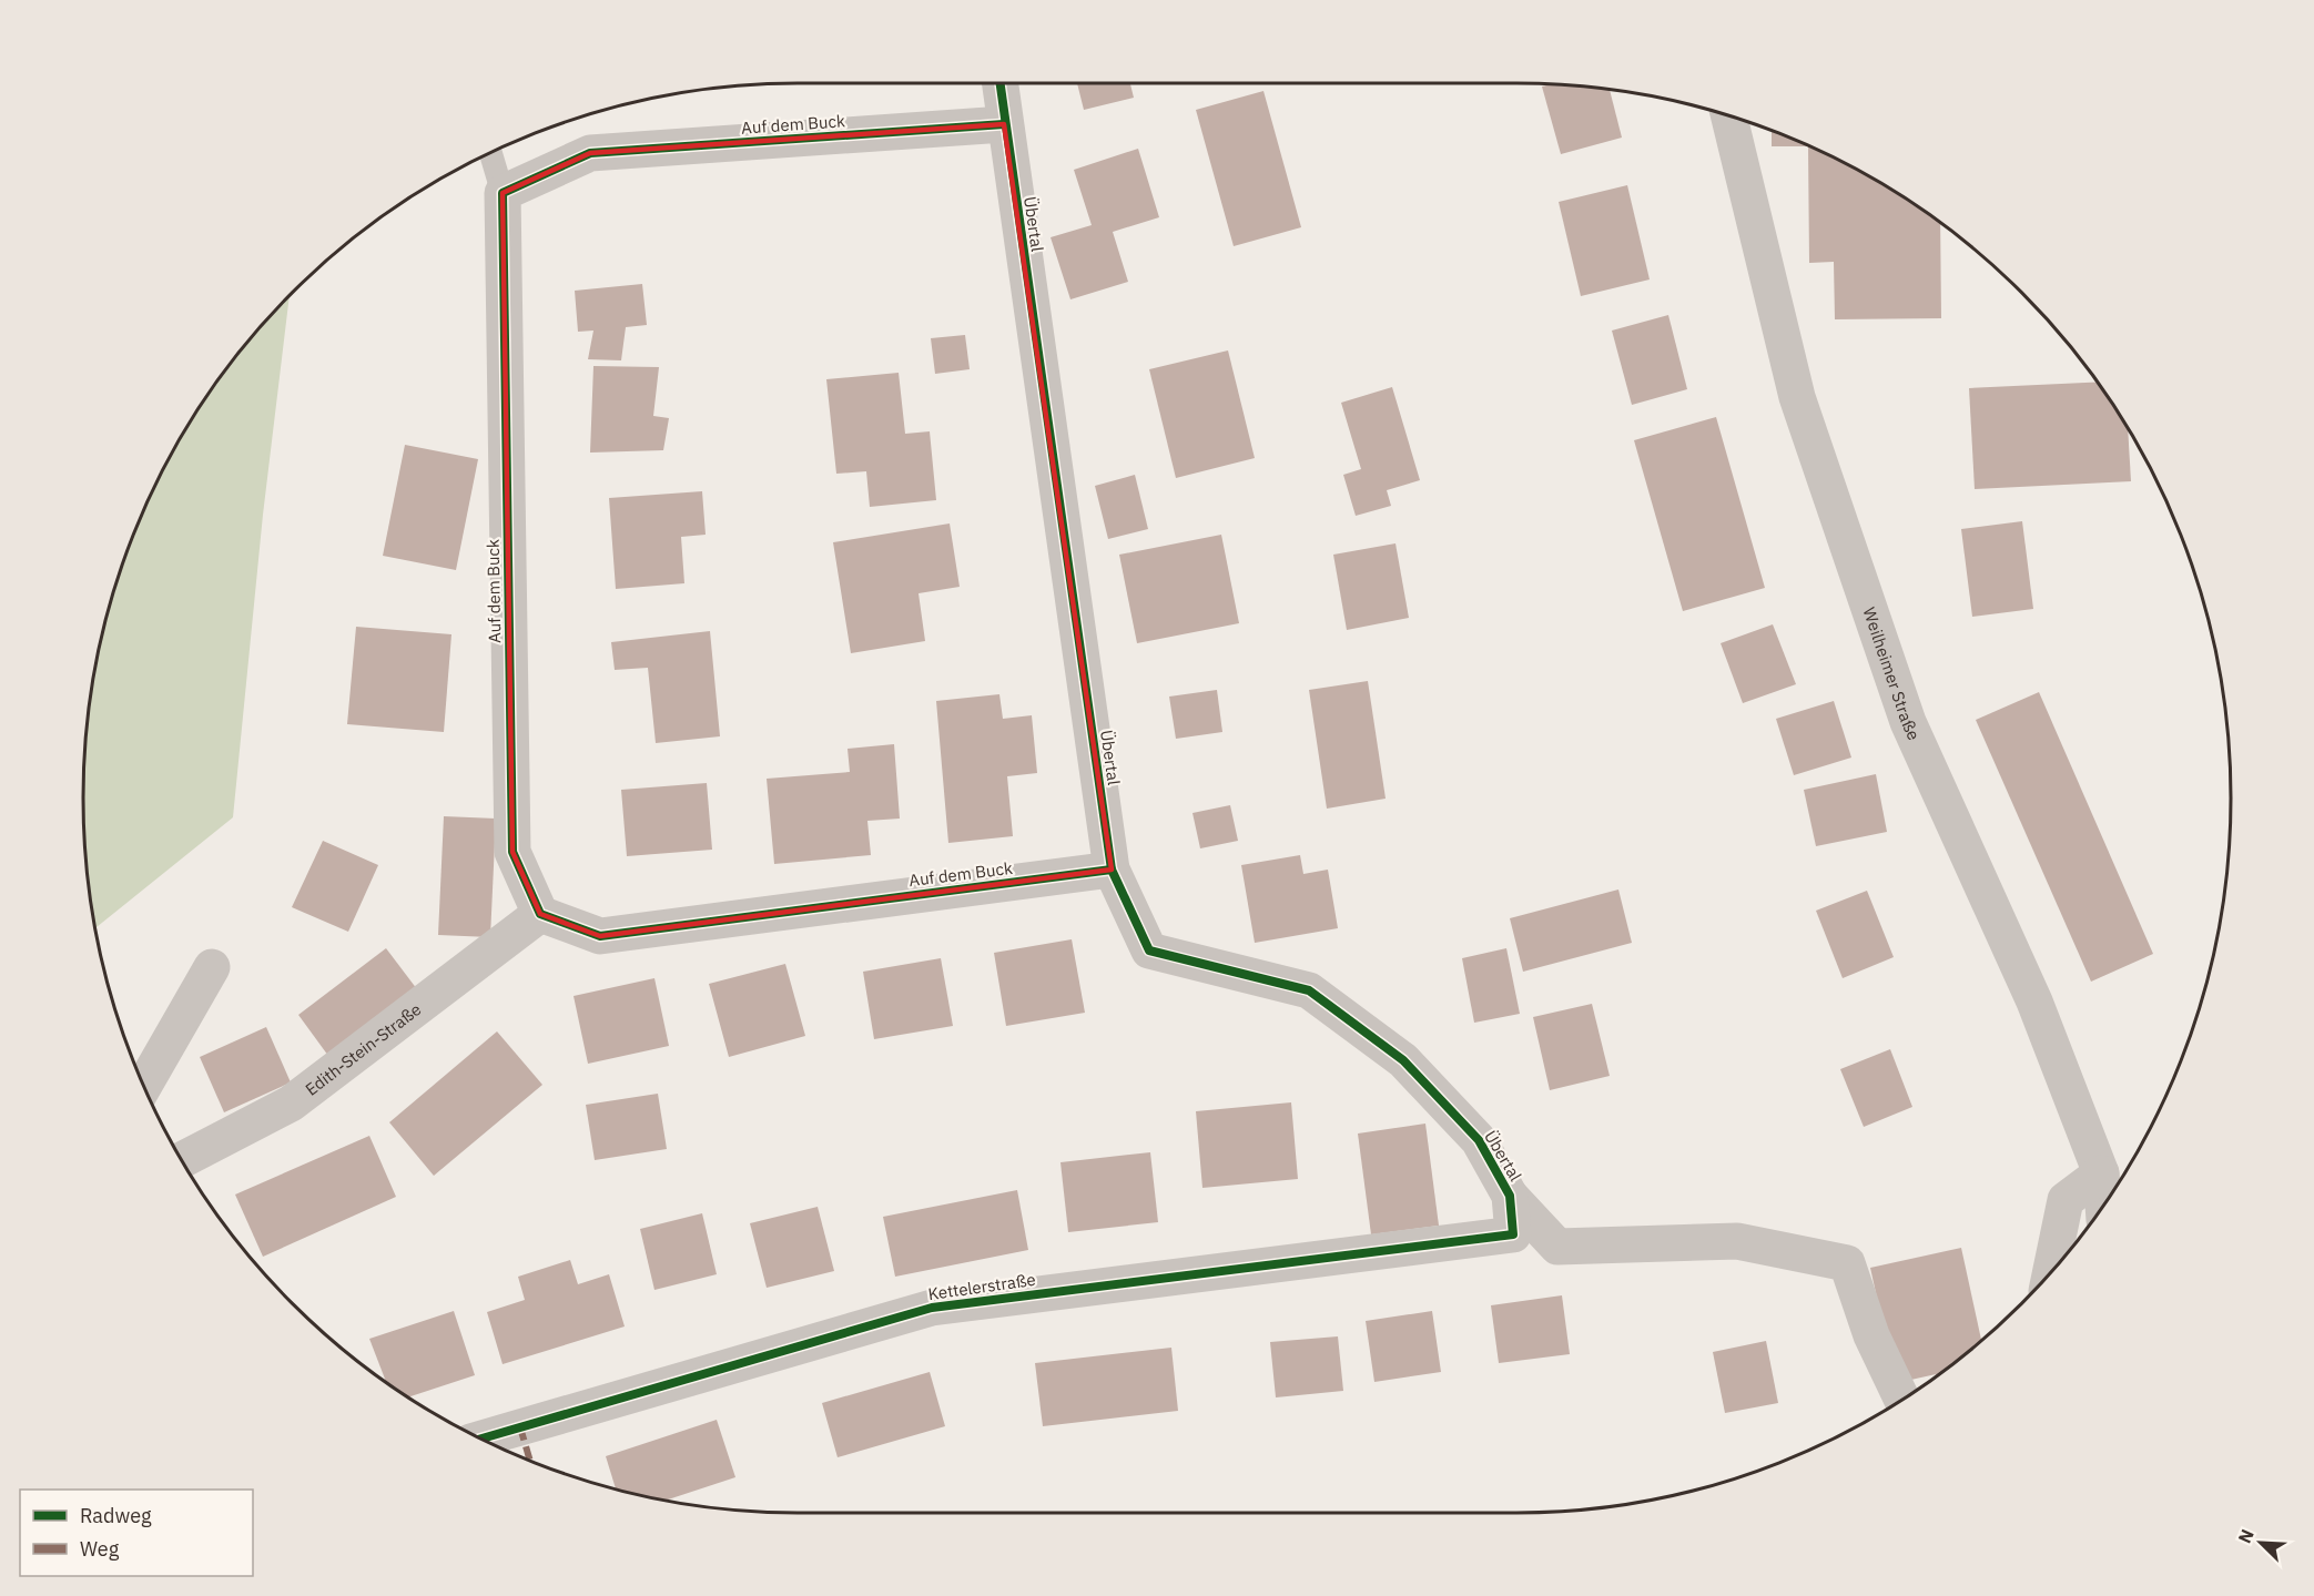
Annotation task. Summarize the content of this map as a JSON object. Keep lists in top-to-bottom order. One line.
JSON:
{"streets":{"street":["Auf dem Buck","Übertal","Weilheimer Straße","Edith-Stein-Straße","Kettelerstraße"]},"crossings":[["Auf dem Buck","Übertal"],["Auf dem Buck","Edith-Stein-Straße"],["Übertal","Kettelerstraße"]],"legend":["Radweg","Weg"],"north":"top left"}
